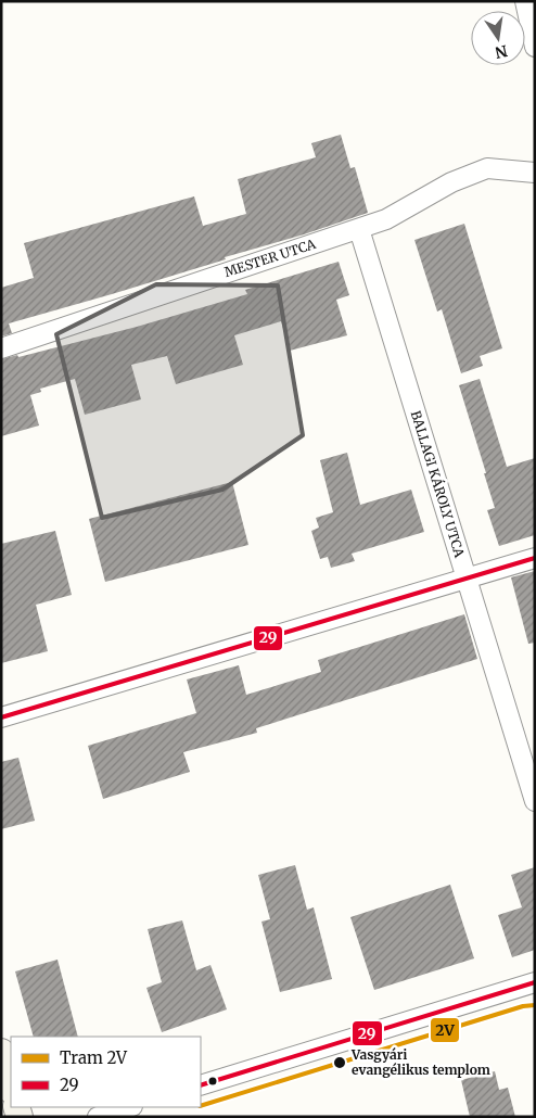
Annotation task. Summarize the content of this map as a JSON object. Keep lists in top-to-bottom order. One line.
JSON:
{"streets":{"street":["MESTER UTCA","BALLAGI KÁROLY UTCA"]},"crossings":[["MESTER UTCA","BALLAGI KÁROLY UTCA"]],"places":["Vasgyári evangélikus templom"],"lines":["transit line 29","tram line 2V"],"legend":["Tram 2V","29"],"north":"bottom"}
